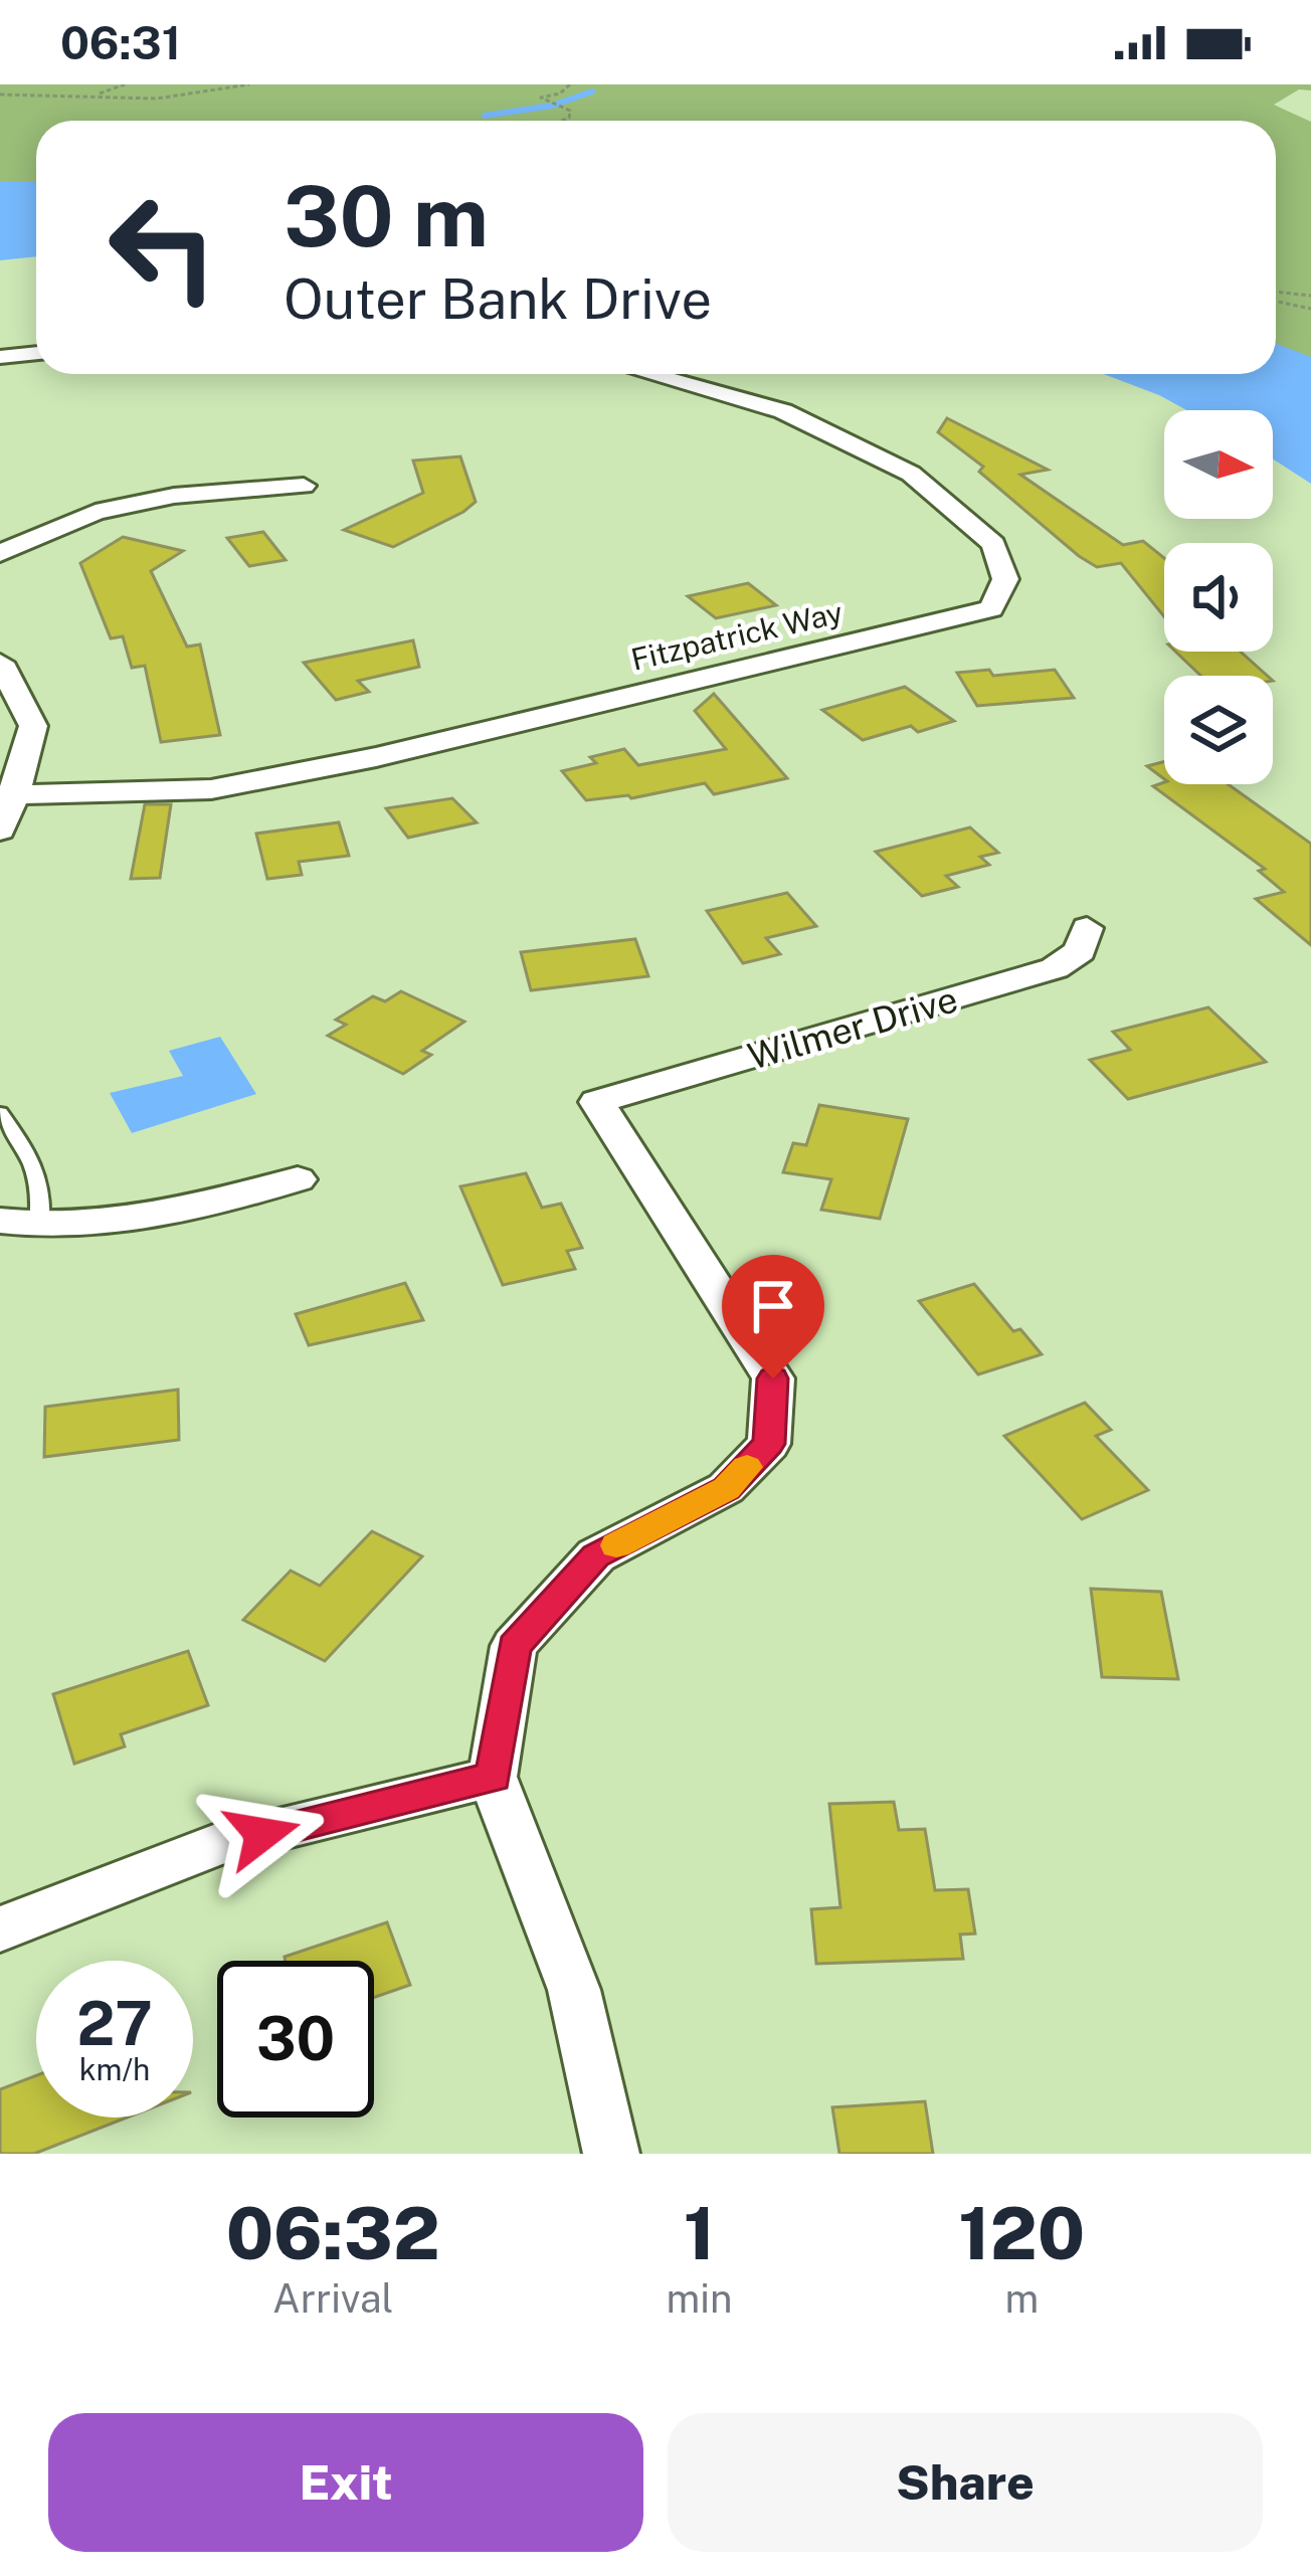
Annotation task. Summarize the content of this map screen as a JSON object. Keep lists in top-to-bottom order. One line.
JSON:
{"streets":{"street":["Fitzpatrick Way","Wilmer Drive"]},"north":"right","page":{"status":"06:31","turn":["30 m","Outer Bank Drive"],"speed":"27 km/h","limit":"30","eta":["06:32","Arrival","1","min","120","m"],"buttons":["Exit","Share"]}}
